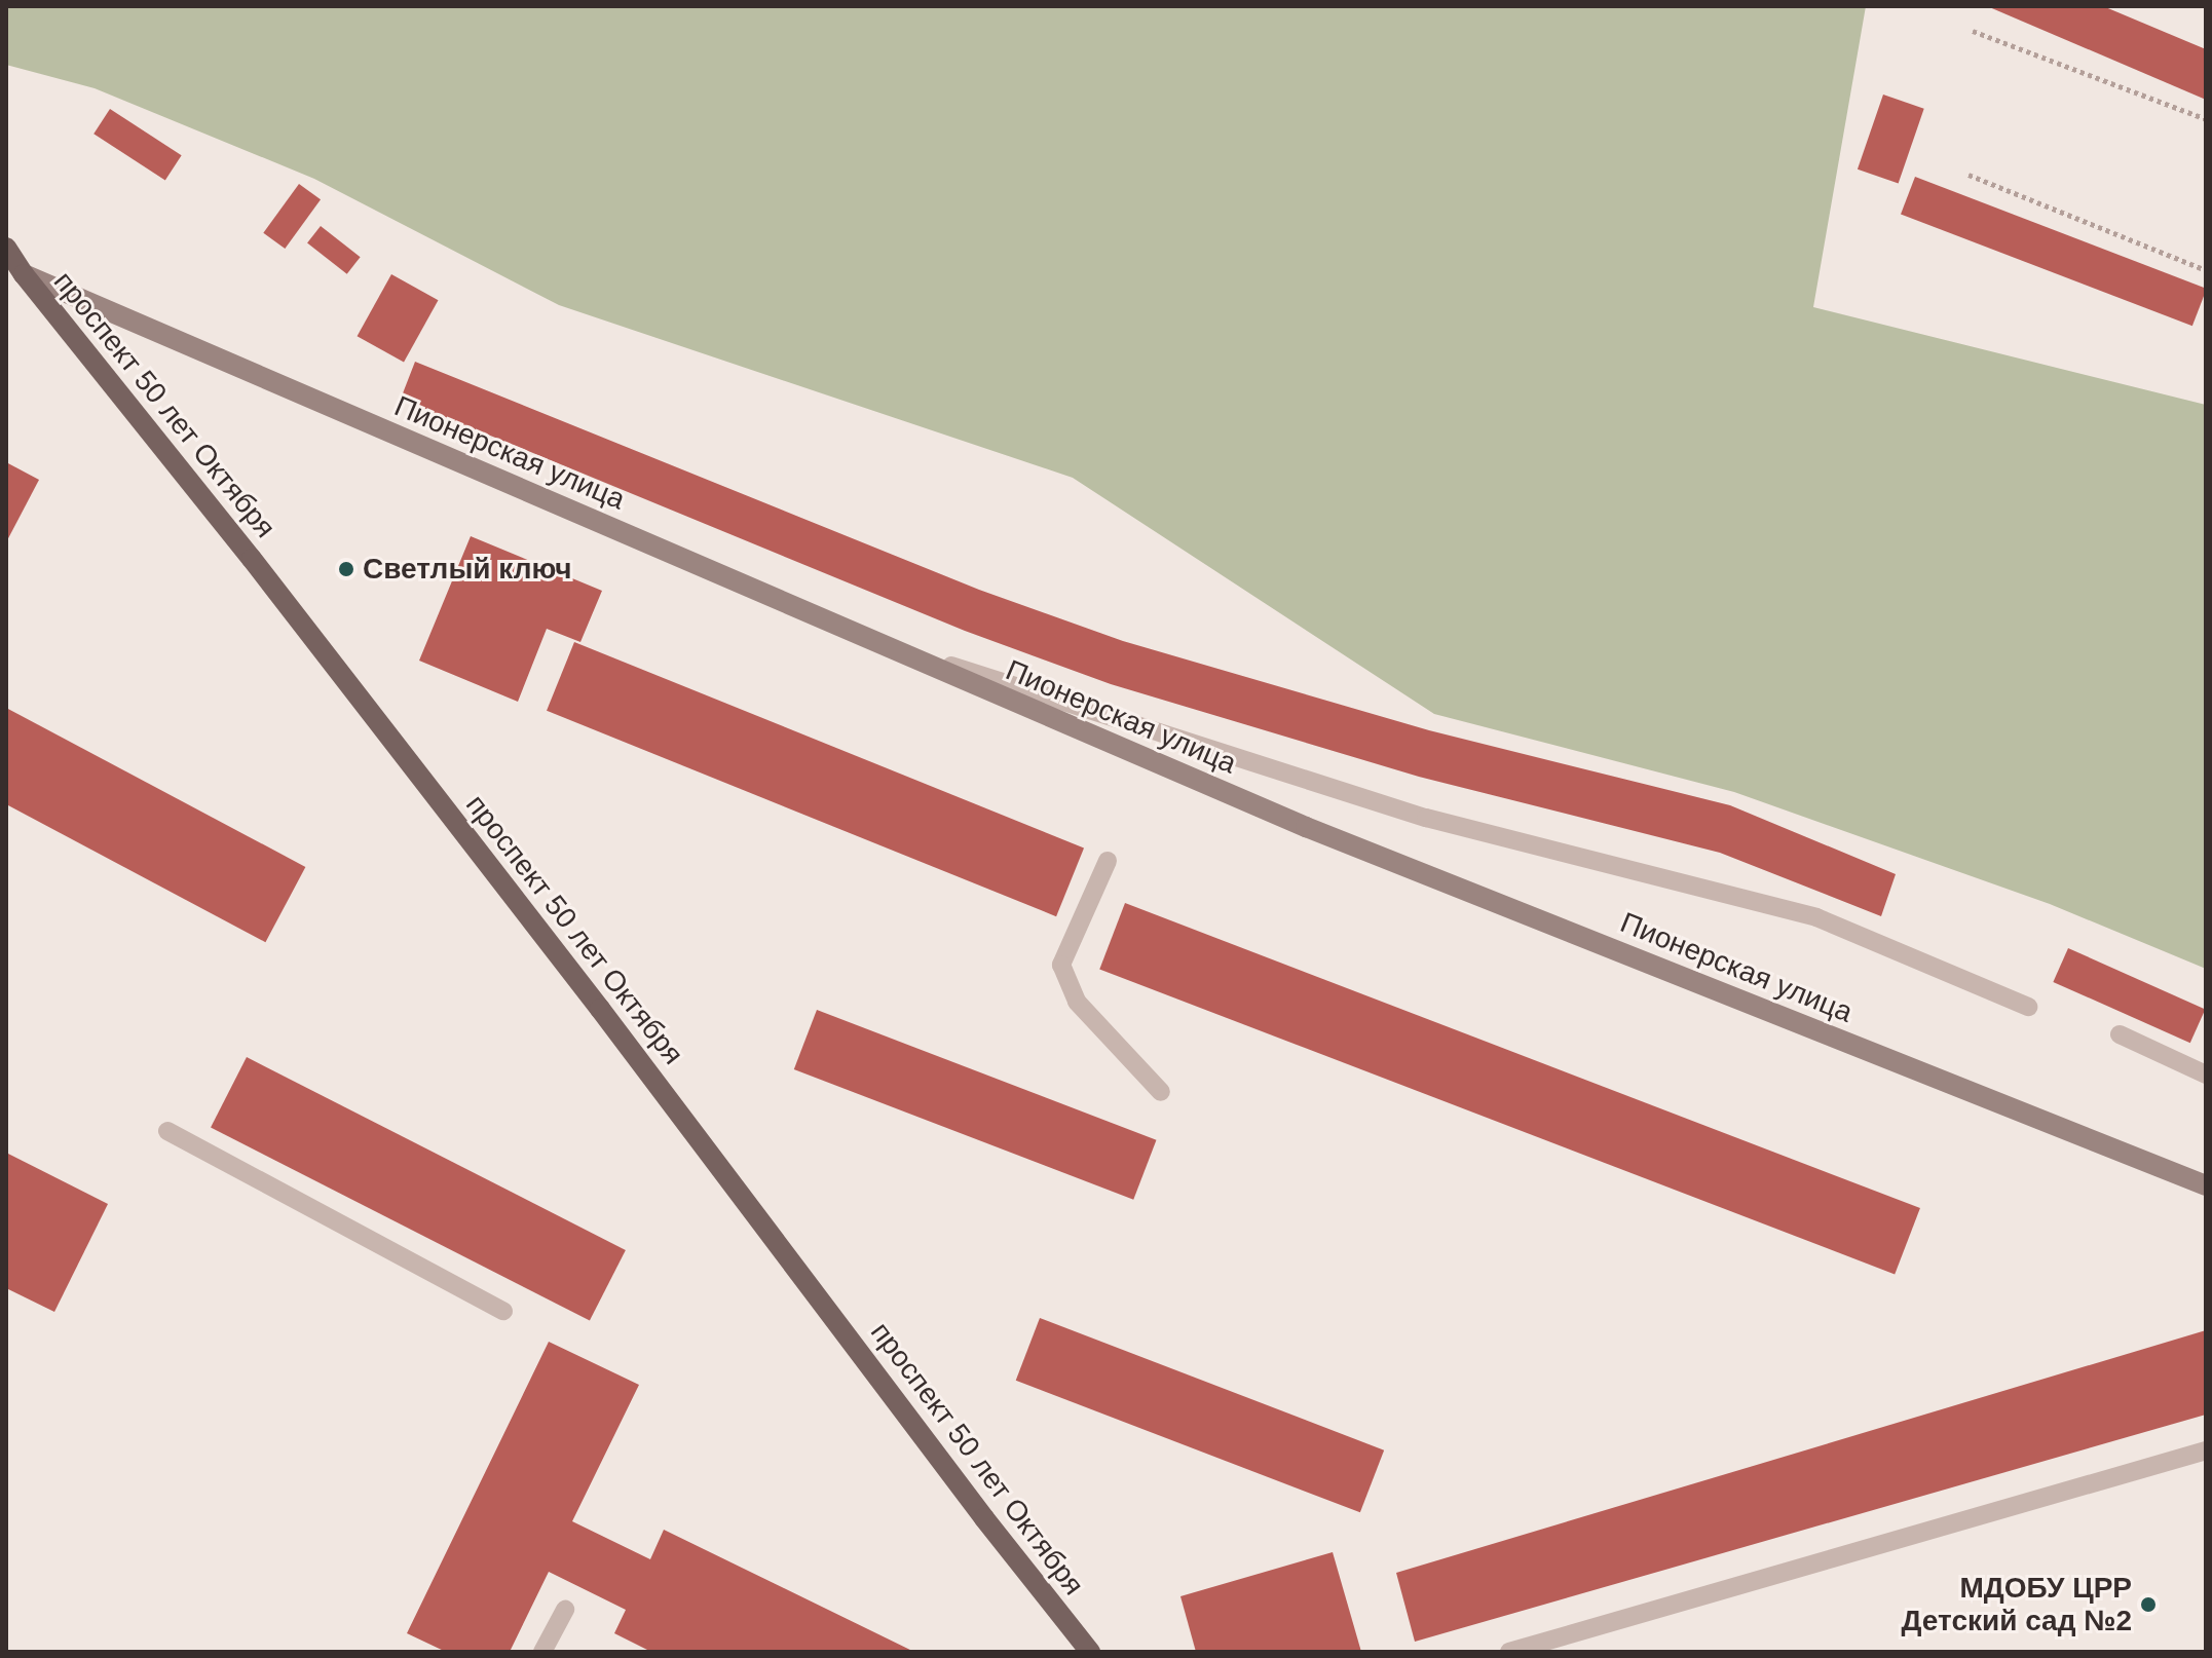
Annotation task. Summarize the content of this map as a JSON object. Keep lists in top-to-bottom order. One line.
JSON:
{"streets":{"main road":["проспект 50 лет Октября","Пионерская улица"]},"crossings":[["проспект 50 лет Октября","Пионерская улица"]],"places":["Светлый ключ","МДОБУ ЦРР Детский сад №2"]}
